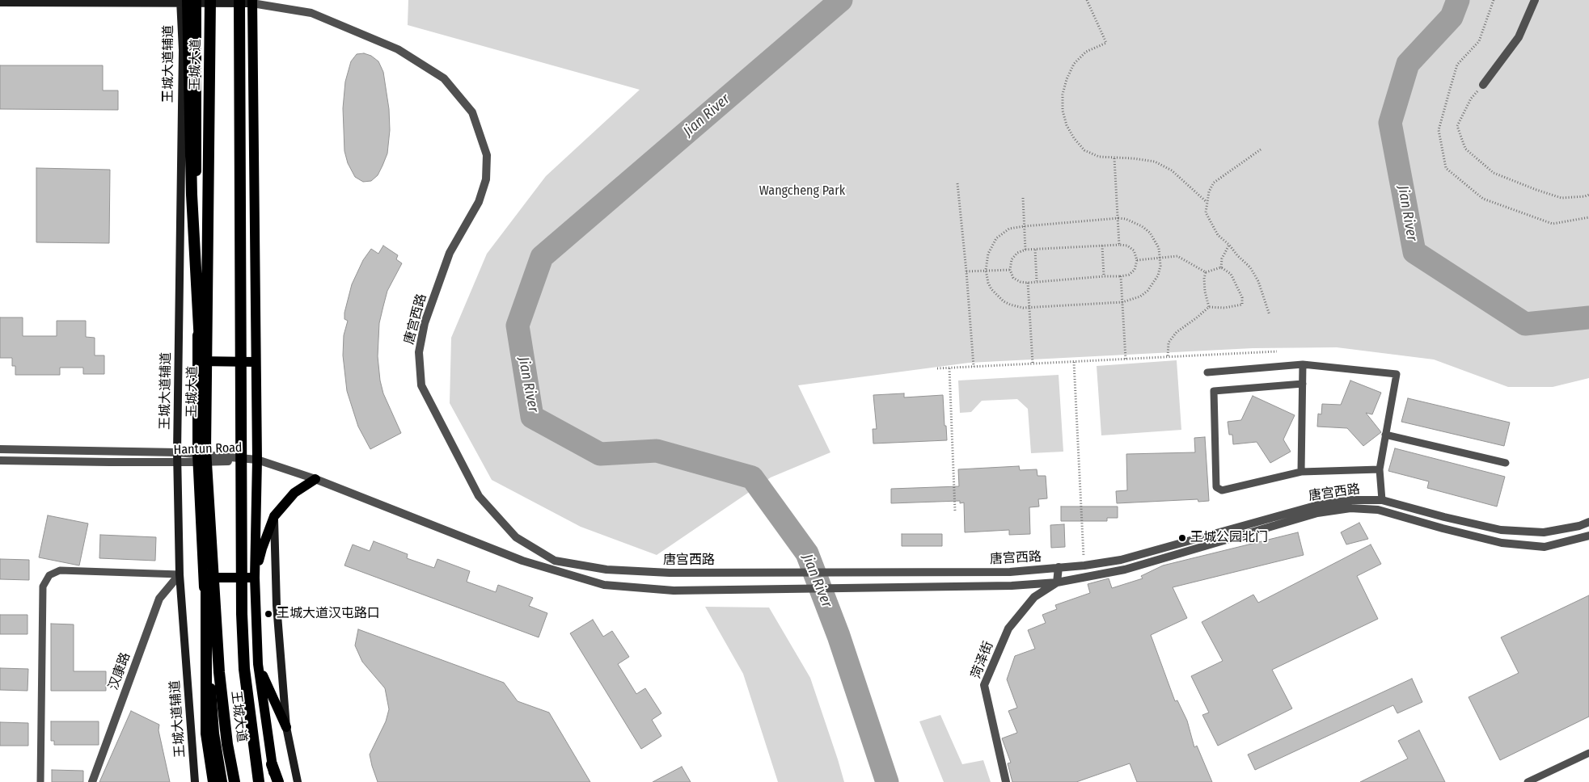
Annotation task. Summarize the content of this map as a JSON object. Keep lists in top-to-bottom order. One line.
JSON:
{"streets":{"highway":["王城大道"],"main road":["王城大道辅道","唐宫西路"],"street":["Hantun Road","菏泽街","汉康路"]},"crossings":[["王城大道辅道","Hantun Road"],["王城大道辅道","汉康路"],["王城大道","唐宫西路"],["王城大道","Hantun Road"],["唐宫西路","Hantun Road"],["唐宫西路","菏泽街"]],"water":["Jian River"],"parks":["Wangcheng Park"],"places":["王城公园北门","王城大道汉屯路口"]}
